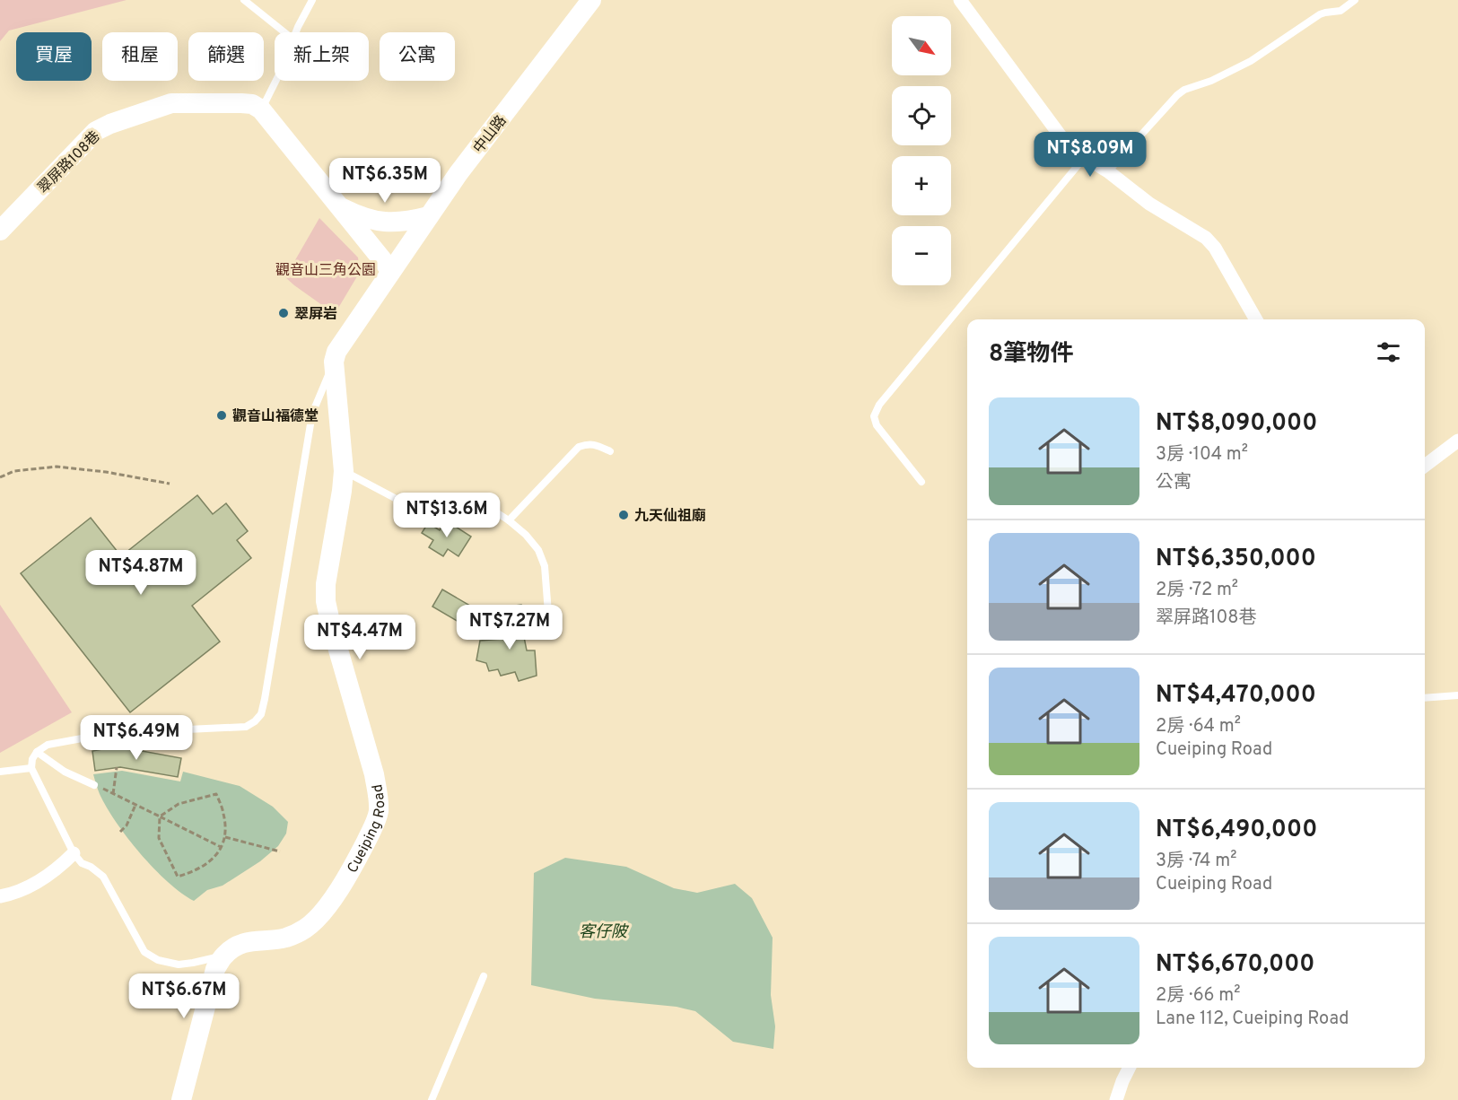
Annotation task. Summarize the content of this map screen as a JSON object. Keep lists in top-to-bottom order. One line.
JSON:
{"streets":{"main road":["中山路","翠屏路108巷","Cueiping Road"]},"water":["客仔陂"],"parks":["觀音山三角公園"],"places":["翠屏岩","觀音山福德堂","九天仙祖廟"],"north":"bottom right","page":{"map_buttons":["+","−"],"chip":["買屋","租屋","篩選","新上架","公寓"],"price":["NT$8.09M","NT$6.35M","NT$13.6M","NT$4.87M","NT$7.27M","NT$4.47M","NT$6.49M","NT$6.67M"],"heading":"8筆物件","list":[{"name":"NT$8,090,000","note":"3房 · 104 m² · 公寓"},{"name":"NT$6,350,000","note":"2房 · 72 m² · 翠屏路108巷"},{"name":"NT$4,470,000","note":"2房 · 64 m² · Cueiping Road"},{"name":"NT$6,490,000","note":"3房 · 74 m² · Cueiping Road"},{"name":"NT$6,670,000","note":"2房 · 66 m² · Lane 112, Cueiping Road"}]}}
